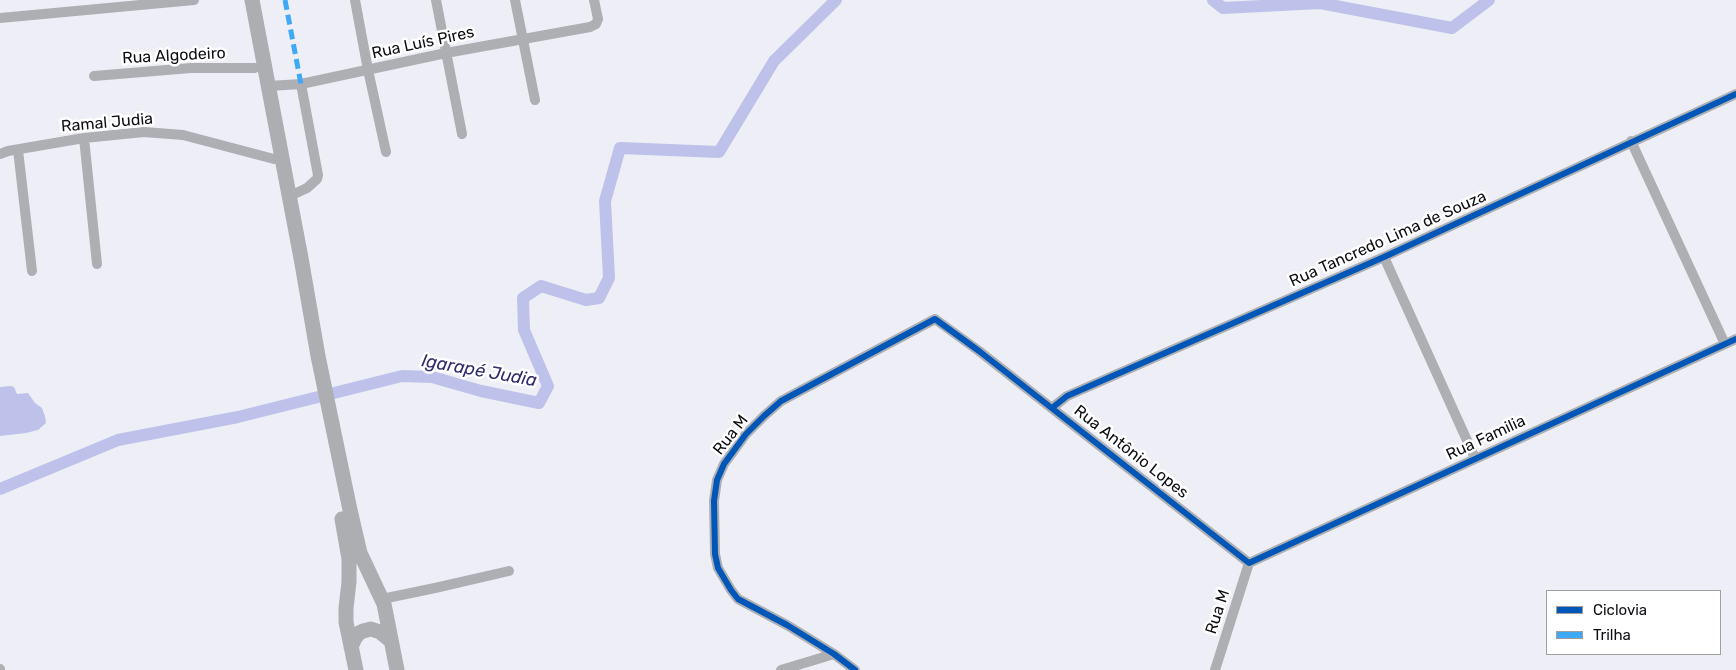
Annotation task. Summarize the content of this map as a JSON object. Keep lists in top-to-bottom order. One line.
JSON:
{"streets":{"street":["Rua Luís Pires","Rua Algodeiro","Ramal Judia","Rua Tancredo Lima de Souza","Rua M","Rua Familia","Rua Antônio Lopes"]},"crossings":[["Rua Tancredo Lima de Souza","Rua Antônio Lopes"],["Rua M","Rua Familia"],["Rua M","Rua Antônio Lopes"],["Rua Familia","Rua Antônio Lopes"]],"water":["Igarapé Judia"],"legend":["Ciclovia","Trilha"]}
